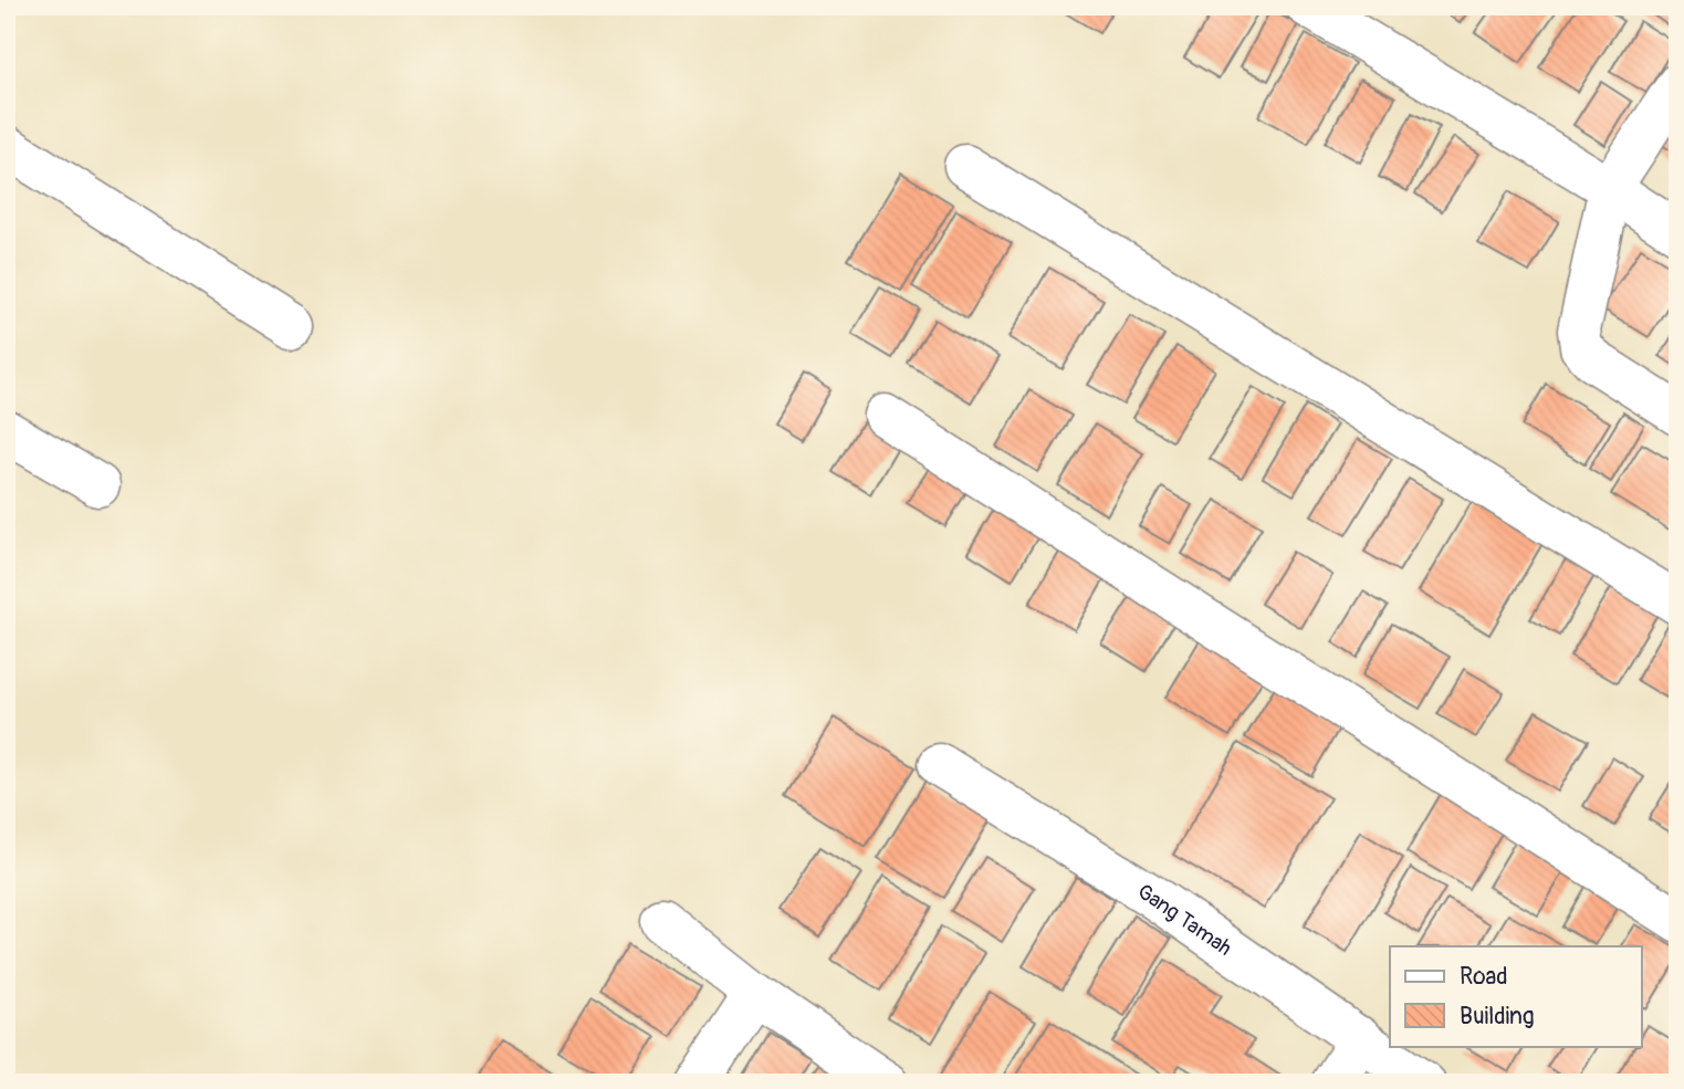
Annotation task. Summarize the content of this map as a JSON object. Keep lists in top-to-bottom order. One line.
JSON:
{"streets":{"street":["Gang Tamah"]},"legend":["Road","Building"]}
